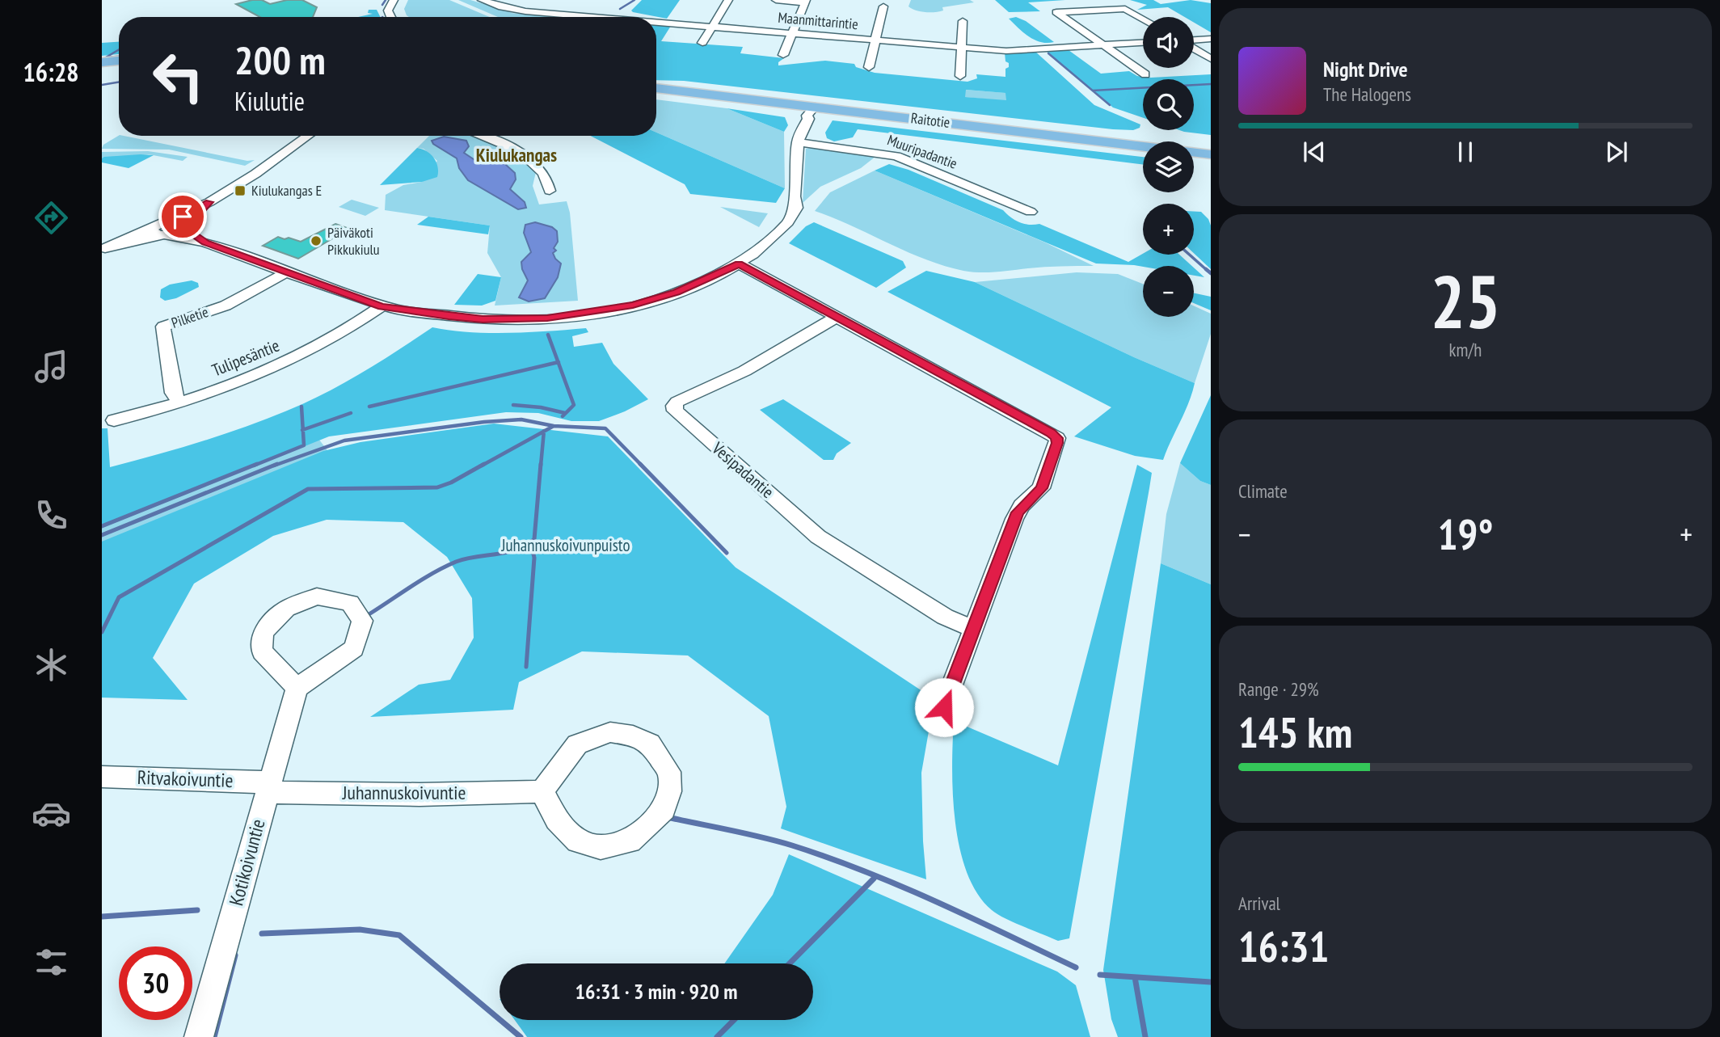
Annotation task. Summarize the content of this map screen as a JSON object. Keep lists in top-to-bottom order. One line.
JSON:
{"streets":{"main road":["Raitotie"],"street":["Maanmittarintie","Muuripadantie","Pilketie","Tulipesäntie","Vesipadantie","Ritvakoivuntie","Juhannuskoivuntie","Kotikoivuntie"]},"crossings":[["Pilketie","Tulipesäntie"],["Ritvakoivuntie","Juhannuskoivuntie"],["Ritvakoivuntie","Kotikoivuntie"],["Juhannuskoivuntie","Kotikoivuntie"]],"districts":["Kiulukangas"],"parks":["Juhannuskoivunpuisto"],"places":{"transit":["Kiulukangas E"],"other":["Päiväkoti Pikkukiulu"]},"page":{"tabs":"16:28","map_buttons":["+","−"],"turn":["200 m","Kiulutie"],"song":["Night Drive","The Halogens"],"tile":[["25","km/h"],"Climate",["Range · 29%","145 km"],["Arrival","16:31"]],"heat":["−","19°","+"],"limit":"30","trip":"16:31 · 3 min · 920 m"}}
